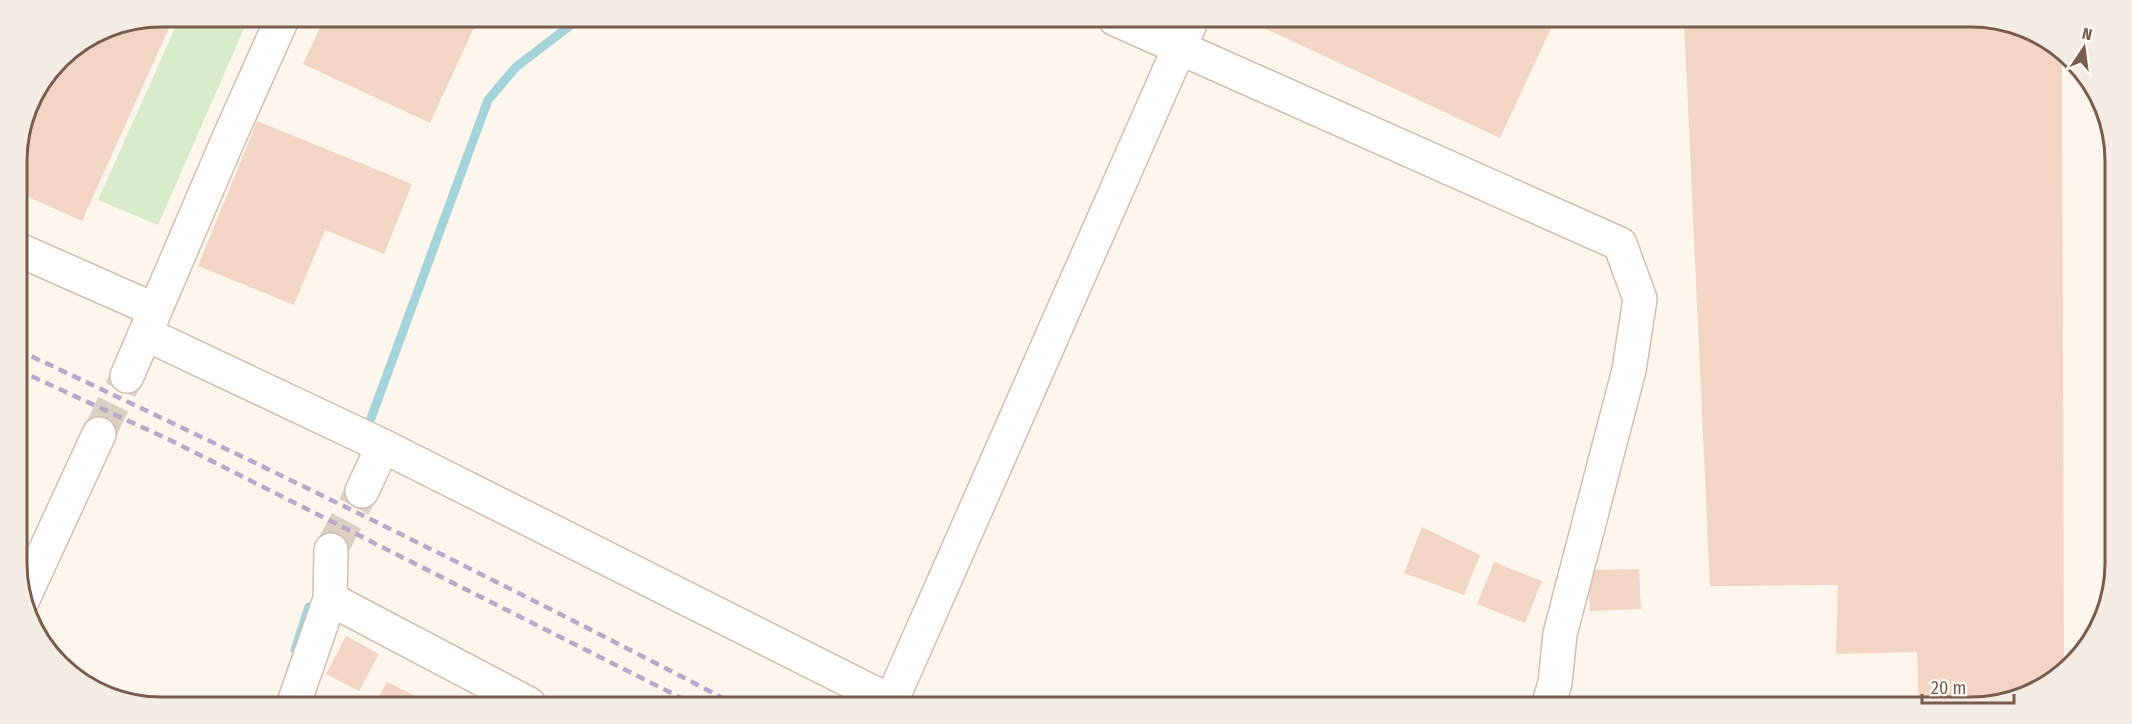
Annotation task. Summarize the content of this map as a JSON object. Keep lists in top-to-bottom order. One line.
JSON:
{"scale_bar":"20 m","north":"top"}
